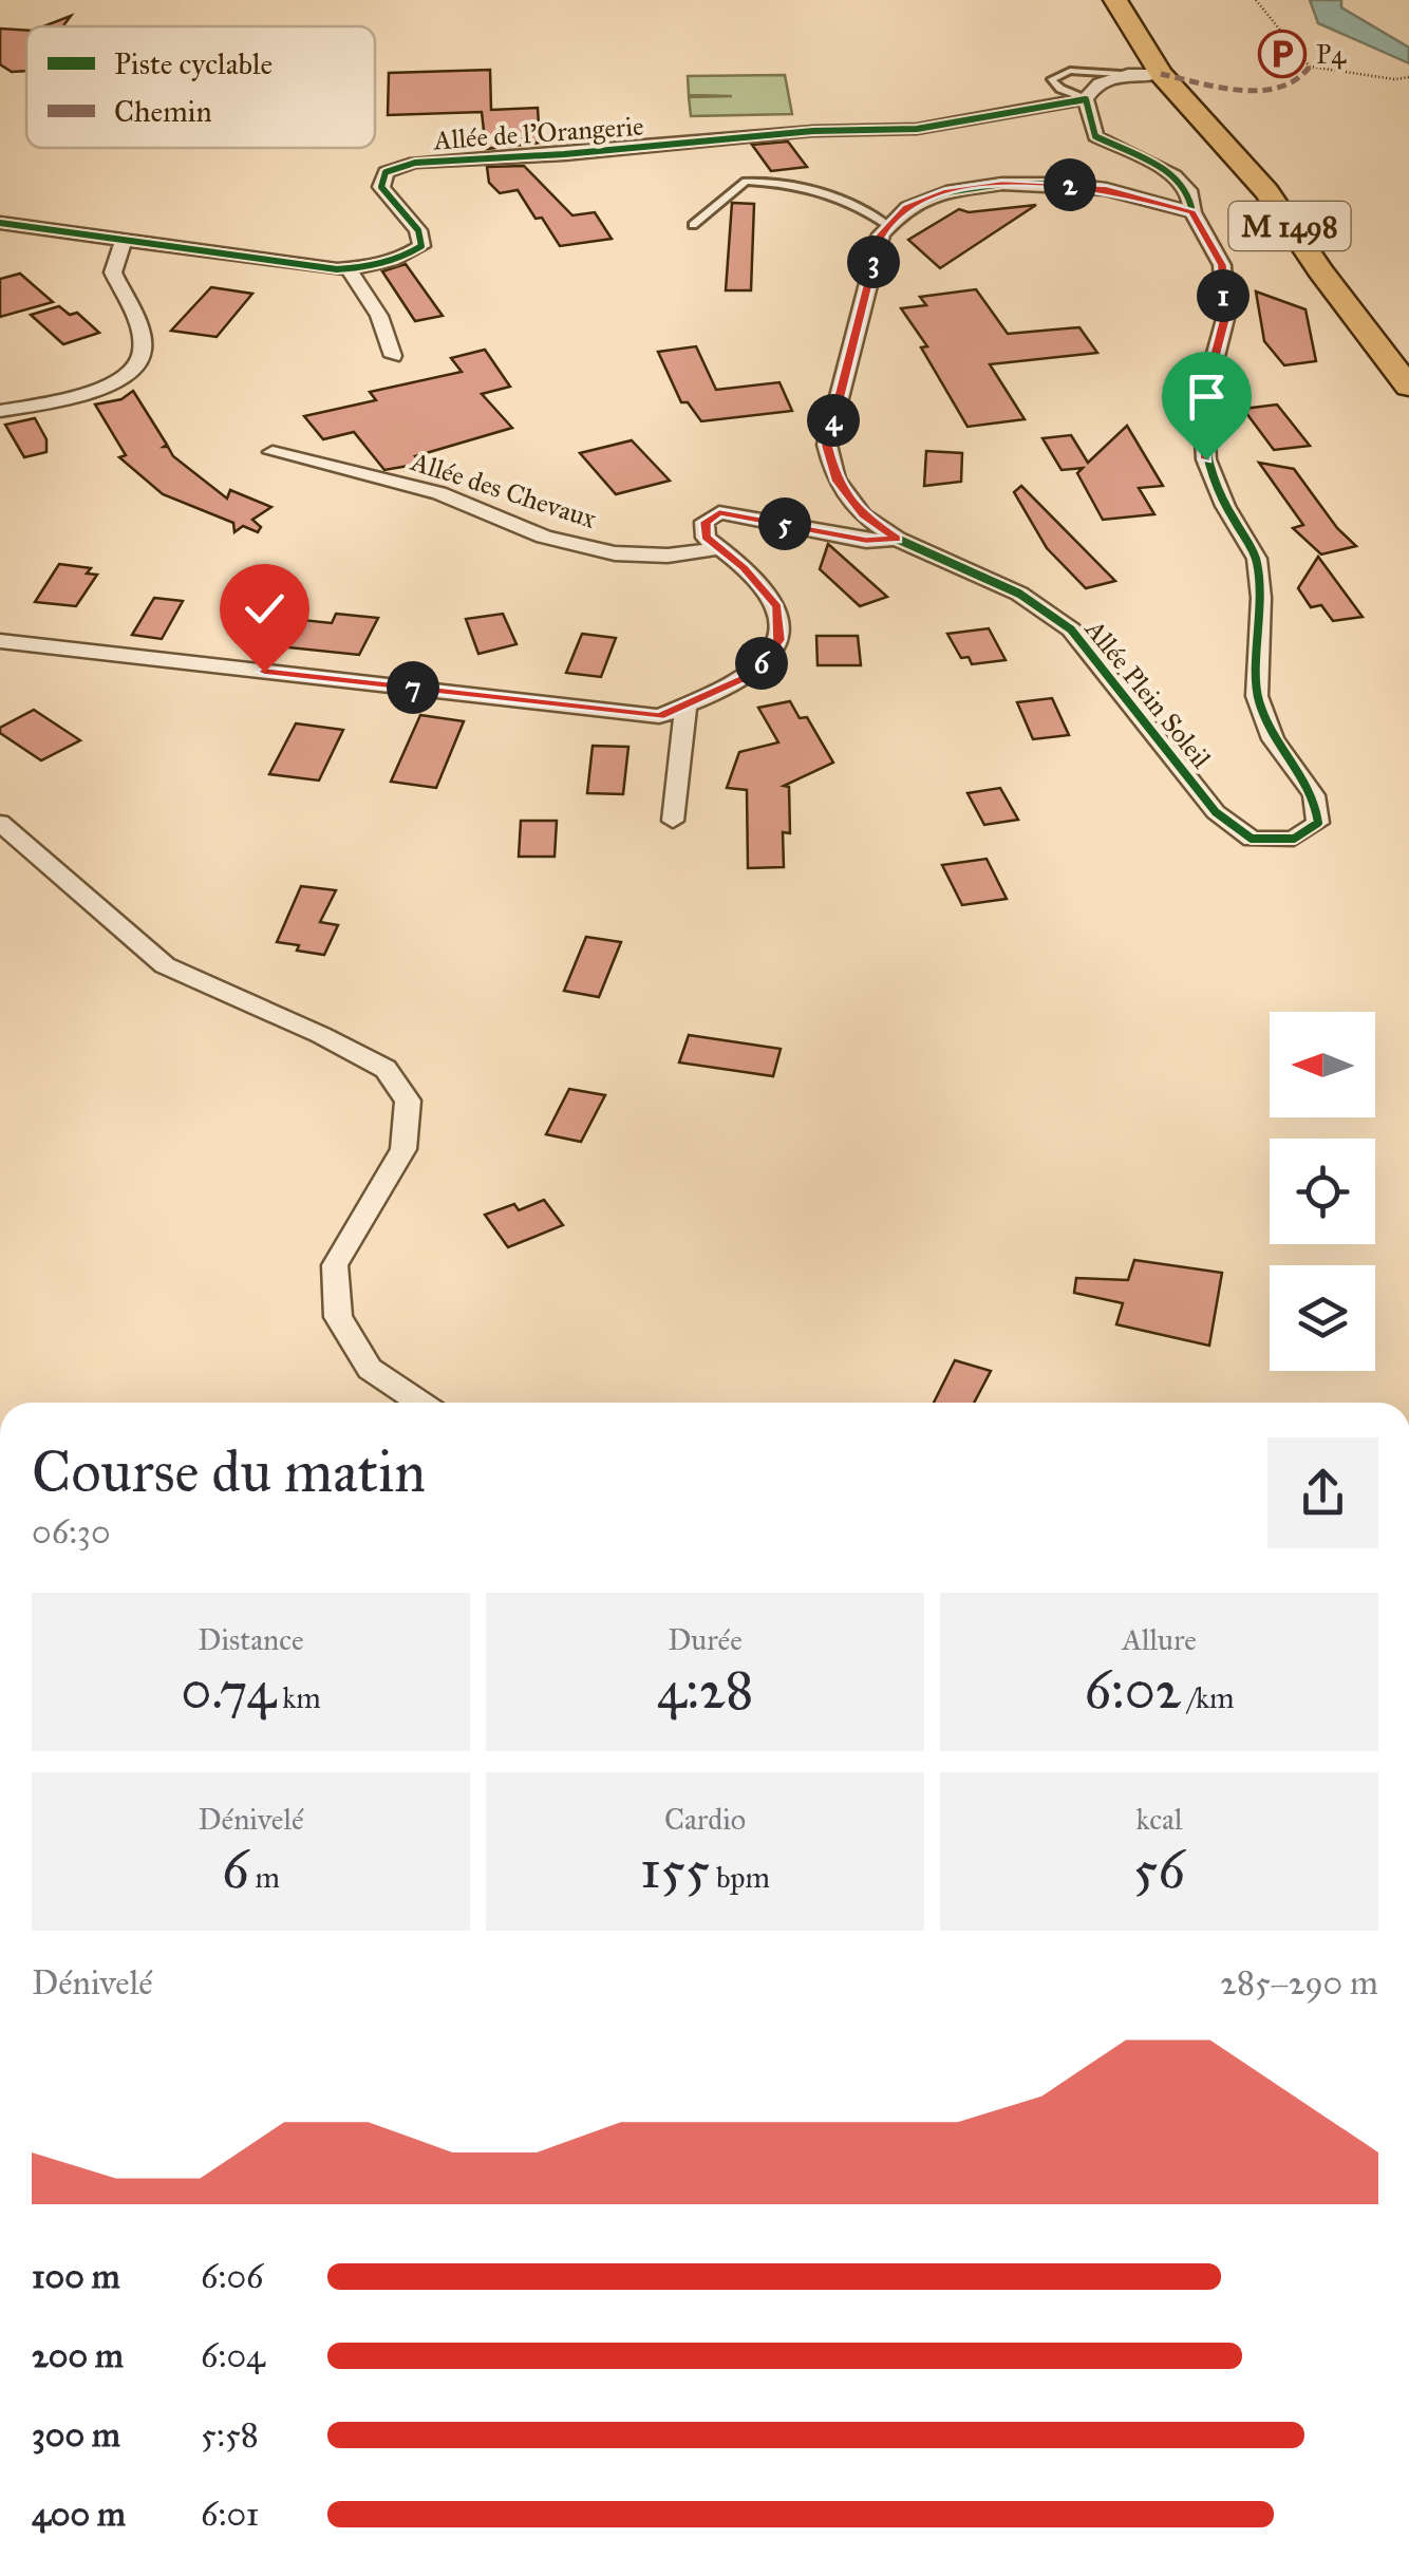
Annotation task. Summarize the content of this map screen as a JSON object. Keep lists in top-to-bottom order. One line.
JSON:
{"streets":{"main road":["M 1498"],"street":["Allée de l'Orangerie","Allée des Chevaux","Allée Plein Soleil"]},"crossings":[["Allée de l'Orangerie","Allée Plein Soleil"]],"places":{"parking":["P4"]},"legend":["Piste cyclable","Chemin"],"north":"left","page":{"pins":["2","3","1","4","5","6","7"],"heading":["Course du matin","06:30"],"stats":[["Distance","0.74 km"],["Durée","4:28"],["Allure","6:02 /km"],["Dénivelé","6 m"],["Cardio","155 bpm"],["kcal","56"]],"chart":["Dénivelé","285–290 m"],"list":[{"name":"100 m","note":"6:06"},{"name":"200 m","note":"6:04"},{"name":"300 m","note":"5:58"},{"name":"400 m","note":"6:01"}]}}
